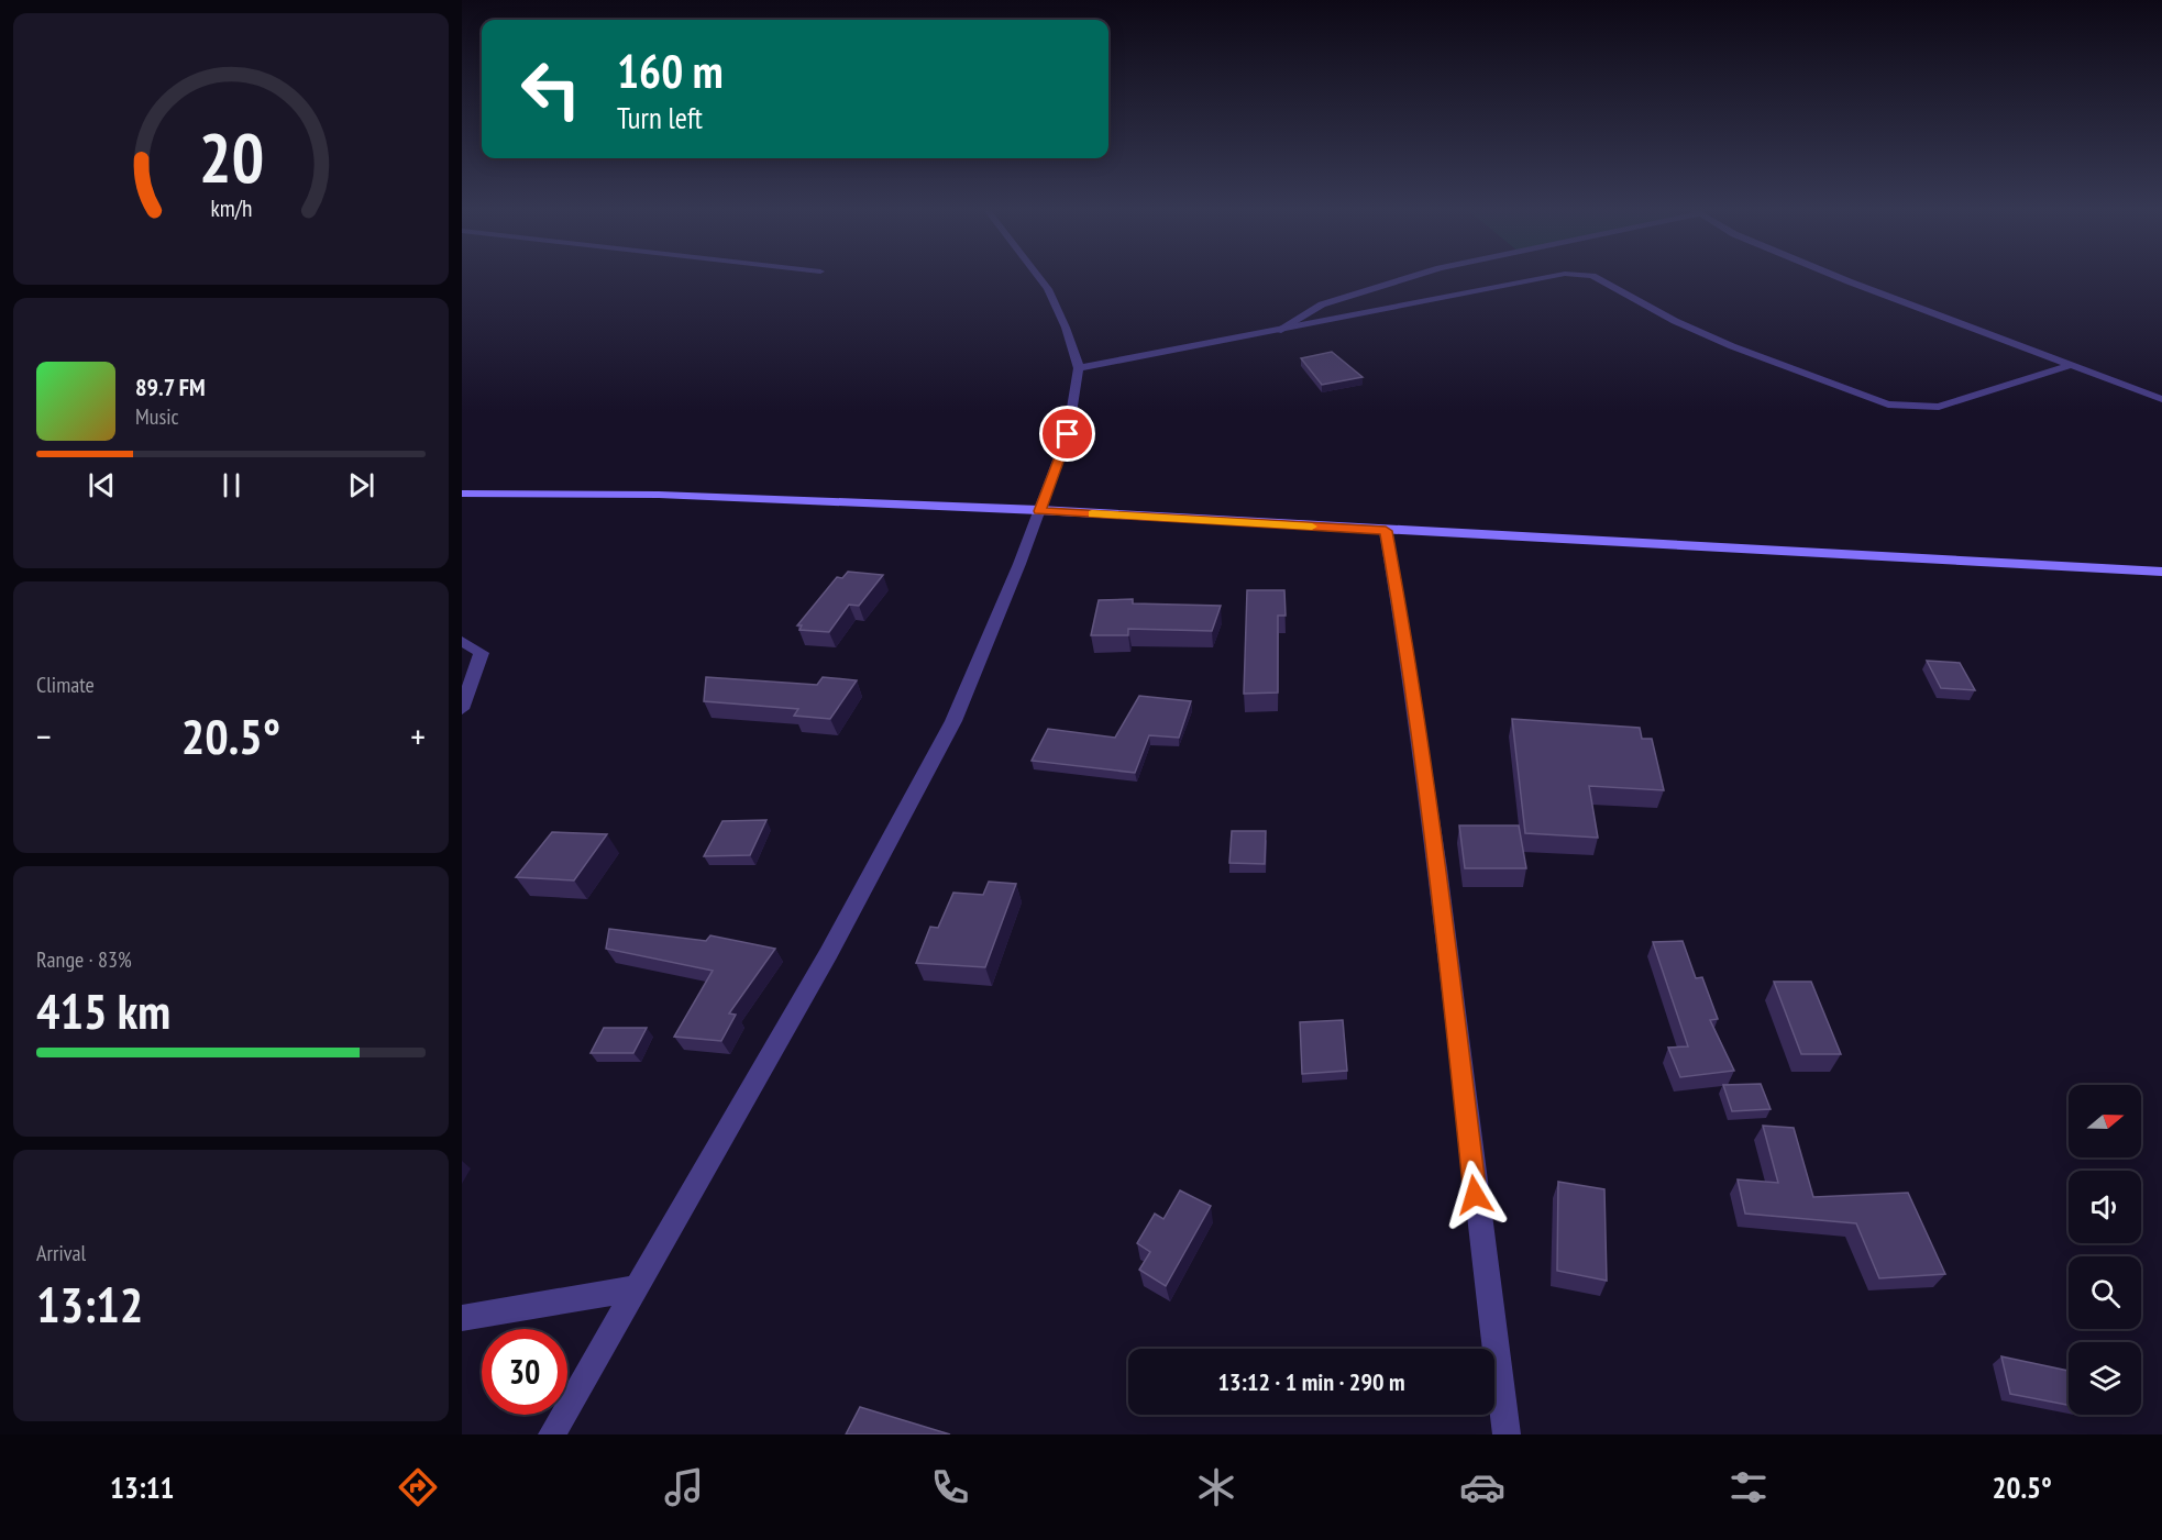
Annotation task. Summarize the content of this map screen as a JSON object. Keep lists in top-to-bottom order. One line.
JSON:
{"north":"right","page":{"turn":["160 m","Turn left"],"song":["89.7 FM","Music"],"tile":["Climate",["Range · 83%","415 km"],["Arrival","13:12"]],"heat":["−","20.5°","+"],"limit":"30","trip":"13:12 · 1 min · 290 m","tabs":["13:11","20.5°"],"gauge":["20","km/h"]}}
